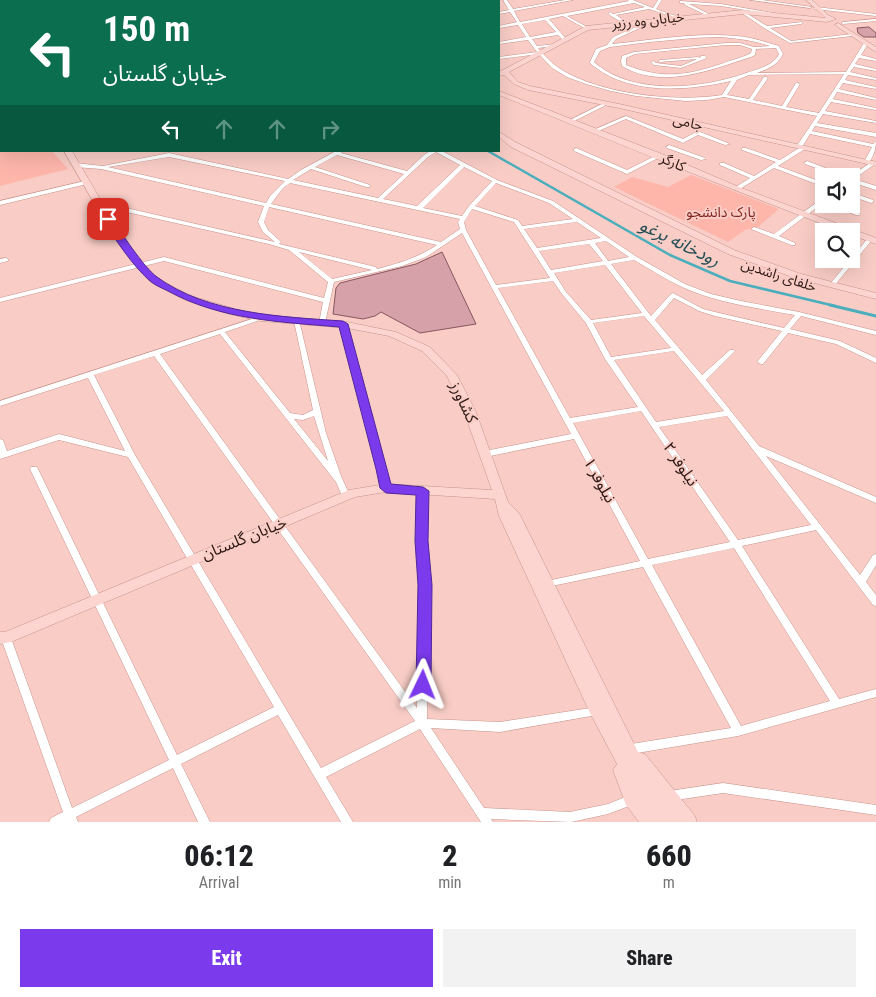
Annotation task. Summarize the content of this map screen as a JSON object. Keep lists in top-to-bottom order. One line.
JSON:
{"streets":{"main road":["خیابان وه رزیر","جامی","کارگر","خلفای راشدین","کشاورز","خیابان گلستان"],"street":["نیلوفر ۲","نیلوفر ۱"]},"crossings":[["خیابان وه رزیر","جامی"],["کشاورز","خیابان گلستان"]],"water":["رودخانه یرغو"],"parks":["پارک دانشجو"],"page":{"turn":["150 m","خیابان گلستان"],"eta":["06:12","Arrival","2","min","660","m"],"buttons":["Exit","Share"]}}
